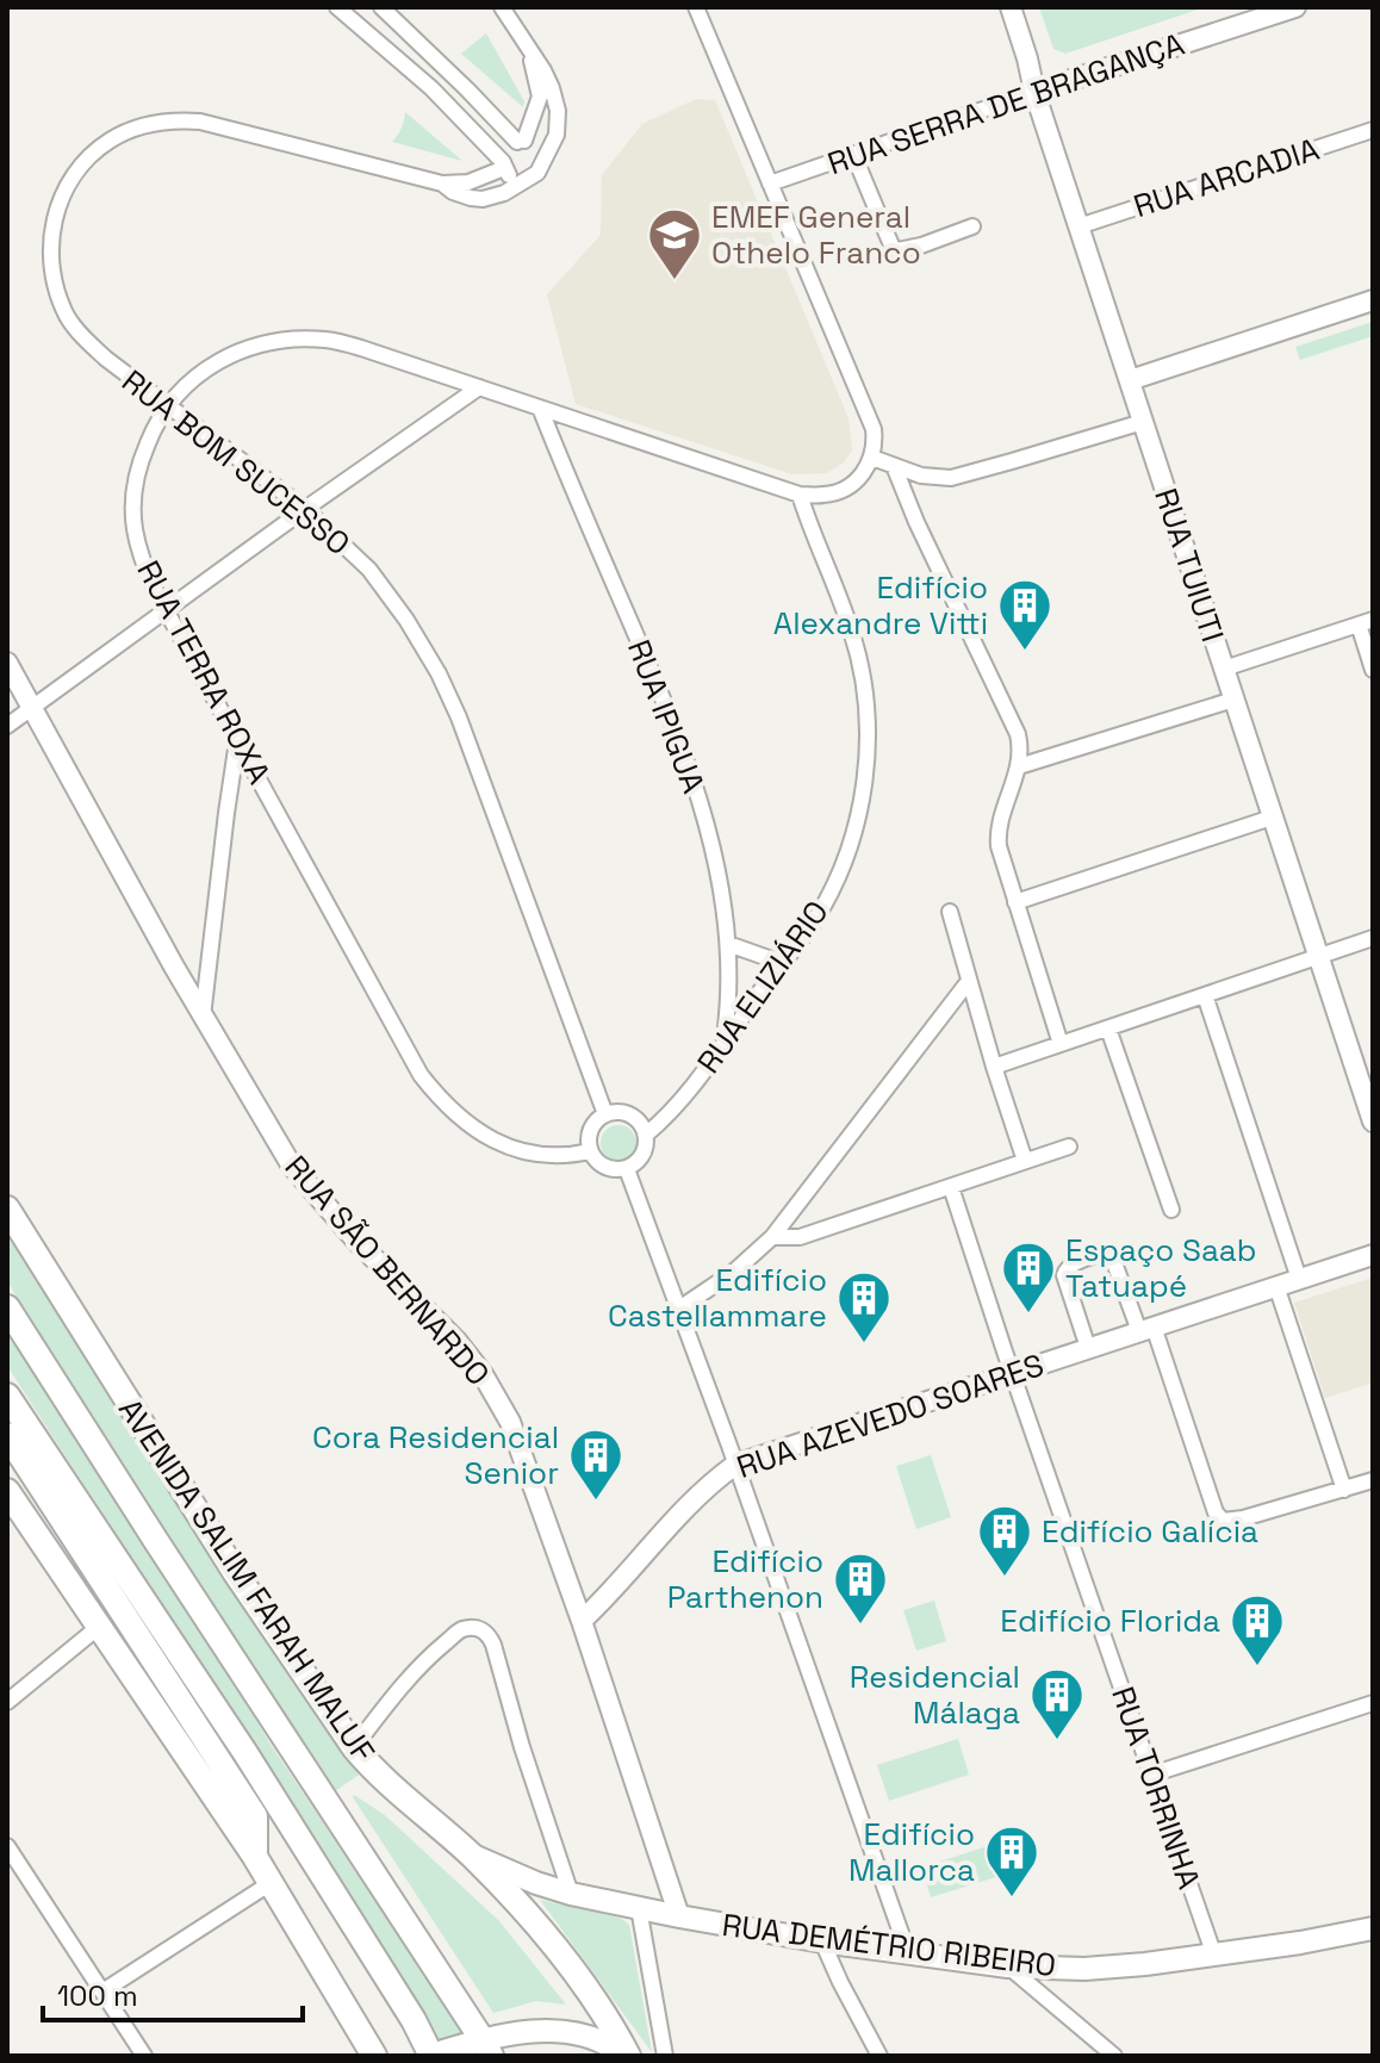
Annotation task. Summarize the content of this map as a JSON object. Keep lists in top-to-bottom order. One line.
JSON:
{"streets":{"highway":["AVENIDA SALIM FARAH MALUF"],"main road":["RUA DEMÉTRIO RIBEIRO"],"street":["RUA SERRA DE BRAGANÇA","RUA ARCADIA","RUA BOM SUCESSO","RUA TUIUTI","RUA TERRA ROXA","RUA IPIGUA","RUA ELIZIÁRIO","RUA SÃO BERNARDO","RUA AZEVEDO SOARES","RUA TORRINHA"]},"crossings":[["RUA SERRA DE BRAGANÇA","RUA TUIUTI"],["RUA ARCADIA","RUA TUIUTI"],["RUA BOM SUCESSO","RUA TERRA ROXA"],["RUA BOM SUCESSO","RUA ELIZIÁRIO"],["RUA TERRA ROXA","RUA IPIGUA"],["RUA TERRA ROXA","RUA ELIZIÁRIO"],["RUA IPIGUA","RUA ELIZIÁRIO"],["RUA SÃO BERNARDO","RUA AZEVEDO SOARES"],["RUA SÃO BERNARDO","RUA DEMÉTRIO RIBEIRO"],["RUA AZEVEDO SOARES","RUA TORRINHA"],["AVENIDA SALIM FARAH MALUF","RUA DEMÉTRIO RIBEIRO"],["RUA TORRINHA","RUA DEMÉTRIO RIBEIRO"]],"places":{"school or university":["EMEF General Othelo Franco"],"building":["Edifício Alexandre Vitti","Espaço Saab Tatuapé","Edifício Castellammare","Cora Residencial Senior","Edifício Galícia","Edifício Parthenon","Edifício Florida","Residencial Málaga","Edifício Mallorca"]},"scale_bar":"100 m"}
